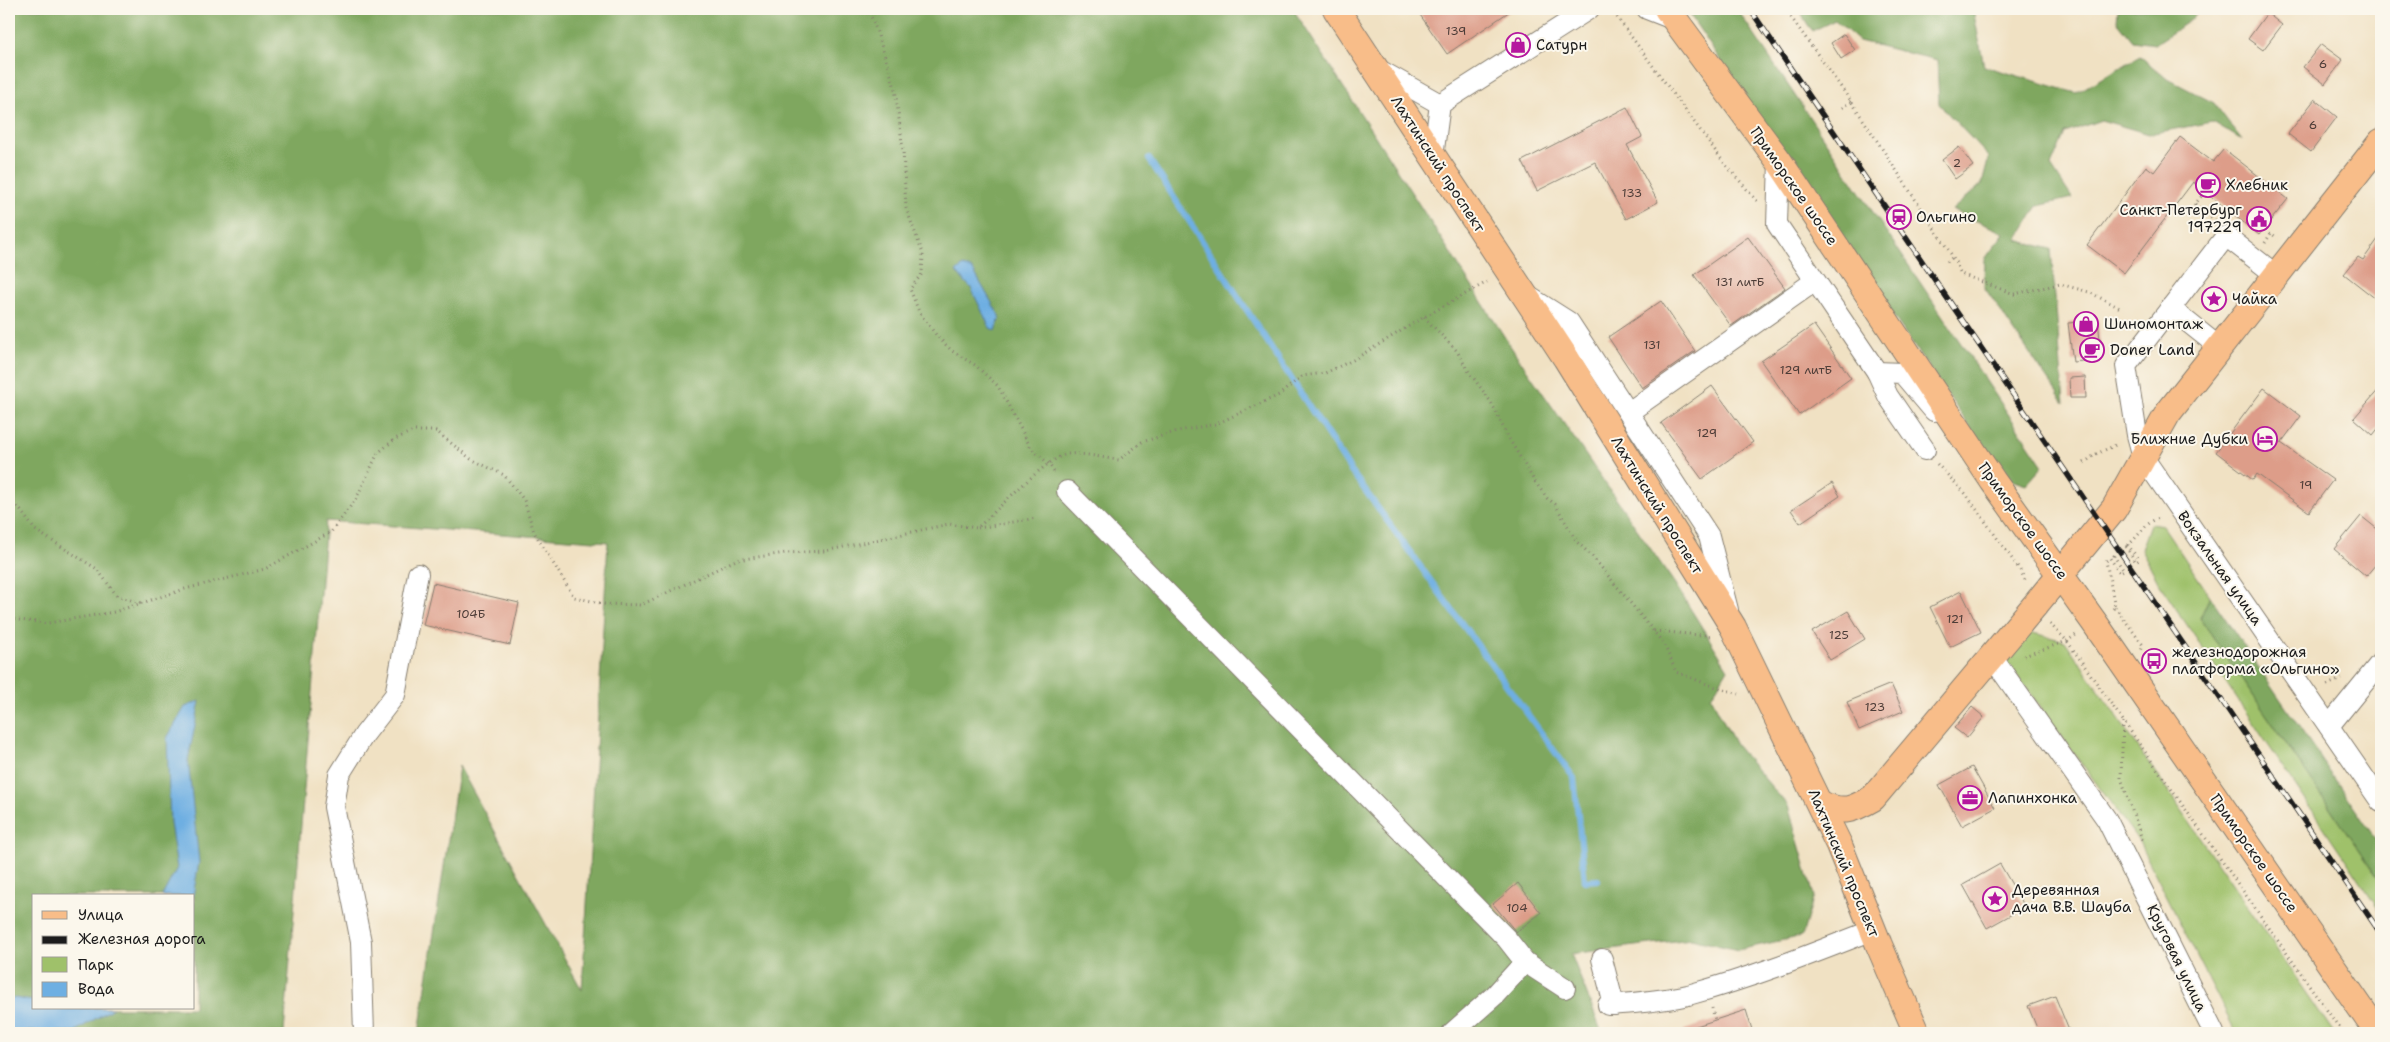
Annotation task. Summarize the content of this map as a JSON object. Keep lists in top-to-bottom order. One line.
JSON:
{"streets":{"main road":["Лахтинский проспект","Приморское шоссе"],"street":["Вокзальная улица","Круговая улица"]},"places":{"shop":["Сатурн","Шиномонтаж"],"cafe":["Хлебник","Doner Land"],"station":["Ольгино"],"public building":["Санкт-Петербург 197229"],"place":["Чайка","Деревянная дача В.В. Шауба"],"hotel":["Ближние Дубки"],"bus stop":["железнодорожная платформа «Ольгино»"],"office":["Лапинхонка"]},"house_numbers":["139","6","6","2","133","131 литБ","131","129 литБ","129","19","104Б","121","125","123","104"],"legend":["Улица","Железная дорога","Парк","Вода"]}
